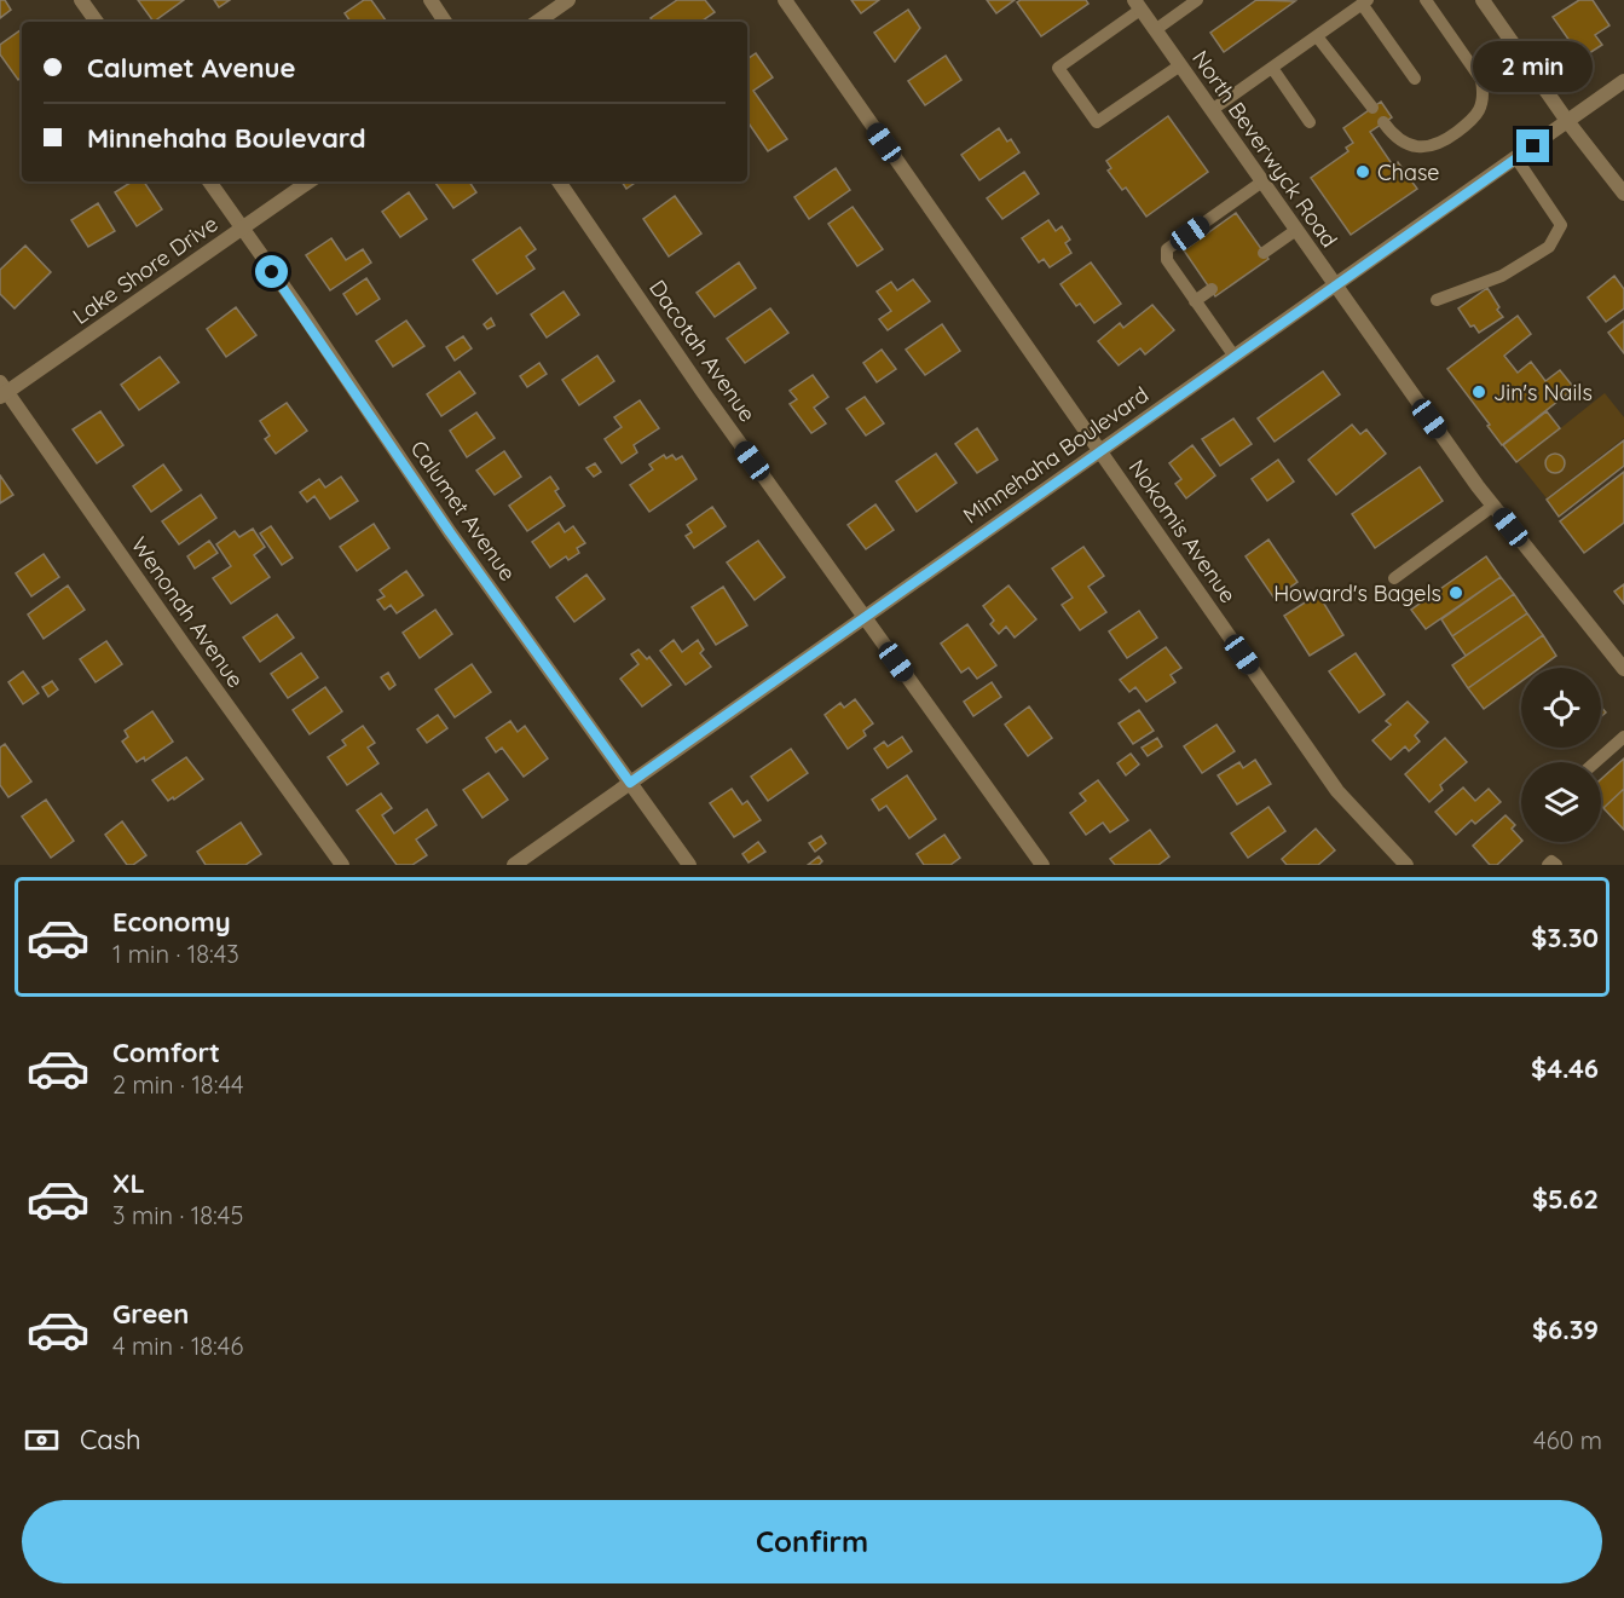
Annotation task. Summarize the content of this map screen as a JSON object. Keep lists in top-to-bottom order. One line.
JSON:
{"streets":{"street":["North Beverwyck Road","Lake Shore Drive","Dacotah Avenue","Minnehaha Boulevard","Calumet Avenue","Nokomis Avenue","Wenonah Avenue"]},"crossings":[["North Beverwyck Road","Minnehaha Boulevard"],["Lake Shore Drive","Calumet Avenue"],["Lake Shore Drive","Wenonah Avenue"],["Dacotah Avenue","Minnehaha Boulevard"],["Minnehaha Boulevard","Calumet Avenue"],["Minnehaha Boulevard","Nokomis Avenue"]],"places":["Chase","Jin's Nails","Howard's Bagels"],"page":{"banner":["Calumet Avenue","Minnehaha Boulevard"],"bubble":"2 min","list":[{"name":"Economy","note":"1 min · 18:43","value":"$3.30"},{"name":"Comfort","note":"2 min · 18:44","value":"$4.46"},{"name":"XL","note":"3 min · 18:45","value":"$5.62"},{"name":"Green","note":"4 min · 18:46","value":"$6.39"}],"pay":["Cash","460 m"],"buttons":"Confirm"}}
